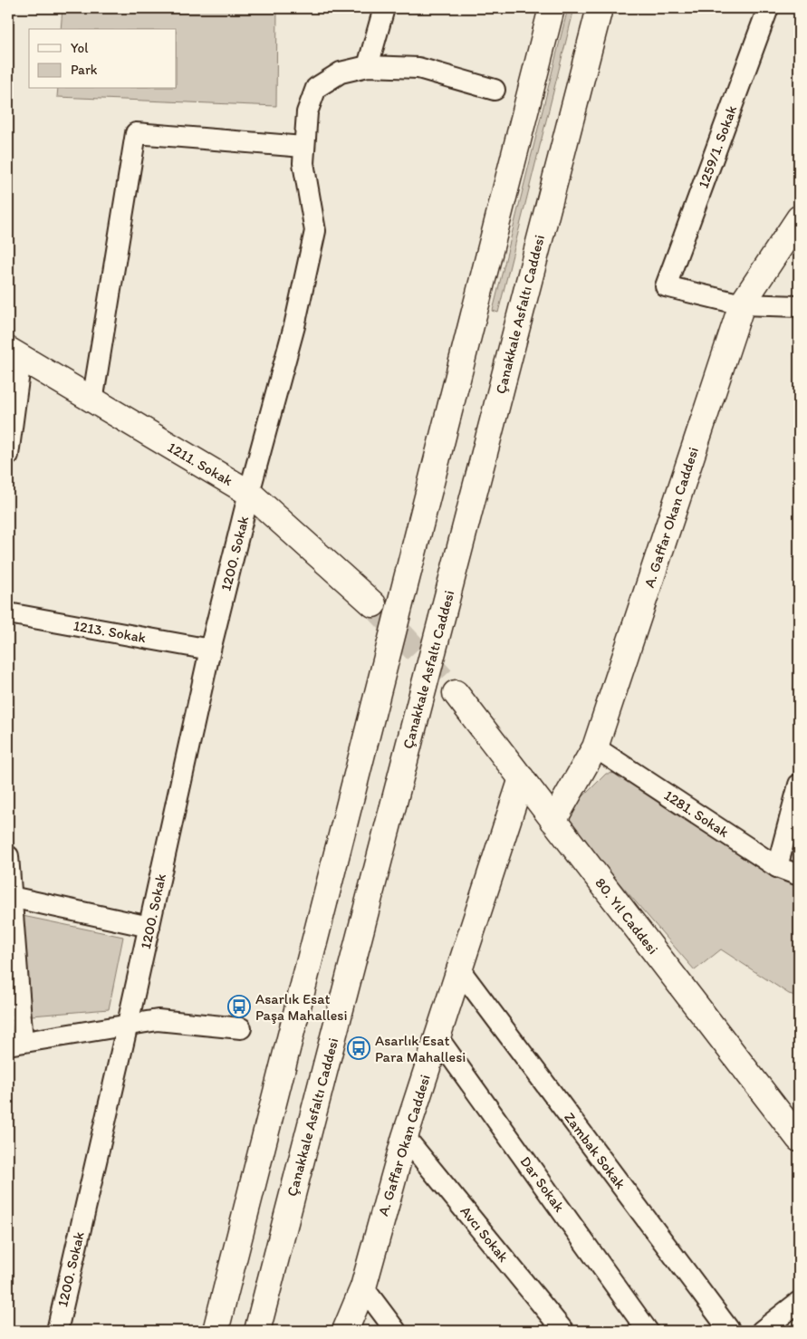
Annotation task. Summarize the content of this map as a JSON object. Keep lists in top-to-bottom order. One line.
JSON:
{"streets":{"main road":["Çanakkale Asfaltı Caddesi","1211. Sokak","A. Gaffar Okan Caddesi","80. Yıl Caddesi"],"street":["1259/1. Sokak","1200. Sokak","1213. Sokak","1281. Sokak","Zambak Sokak","Dar Sokak","Avcı Sokak"]},"crossings":[["1259/1. Sokak","A. Gaffar Okan Caddesi"],["1211. Sokak","1200. Sokak"],["A. Gaffar Okan Caddesi","1281. Sokak"],["A. Gaffar Okan Caddesi","80. Yıl Caddesi"],["A. Gaffar Okan Caddesi","Zambak Sokak"],["A. Gaffar Okan Caddesi","Dar Sokak"],["A. Gaffar Okan Caddesi","Avcı Sokak"],["1200. Sokak","1213. Sokak"]],"places":{"bus stop":["Asarlık Esat Paşa Mahallesi","Asarlık Esat Para Mahallesi"]},"legend":["Yol","Park"]}
